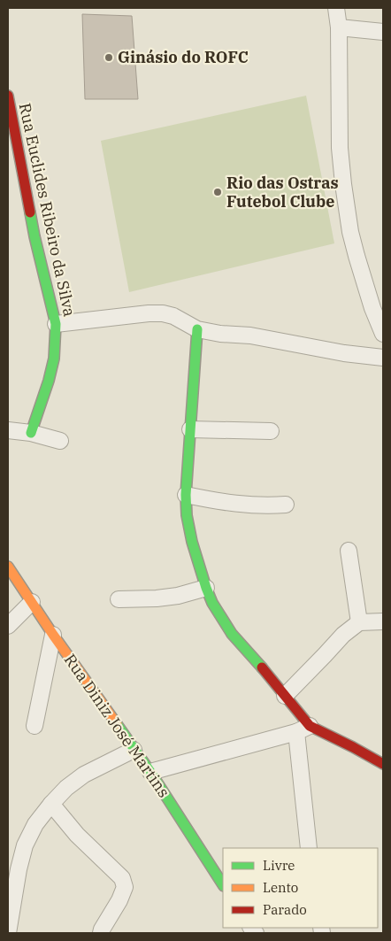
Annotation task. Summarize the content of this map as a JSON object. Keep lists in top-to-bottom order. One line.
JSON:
{"streets":{"street":["Rua Euclides Ribeiro da Silva","Rua Diniz José Martins"]},"places":["Ginásio do ROFC","Rio das Ostras Futebol Clube"],"legend":["Livre","Lento","Parado"]}
